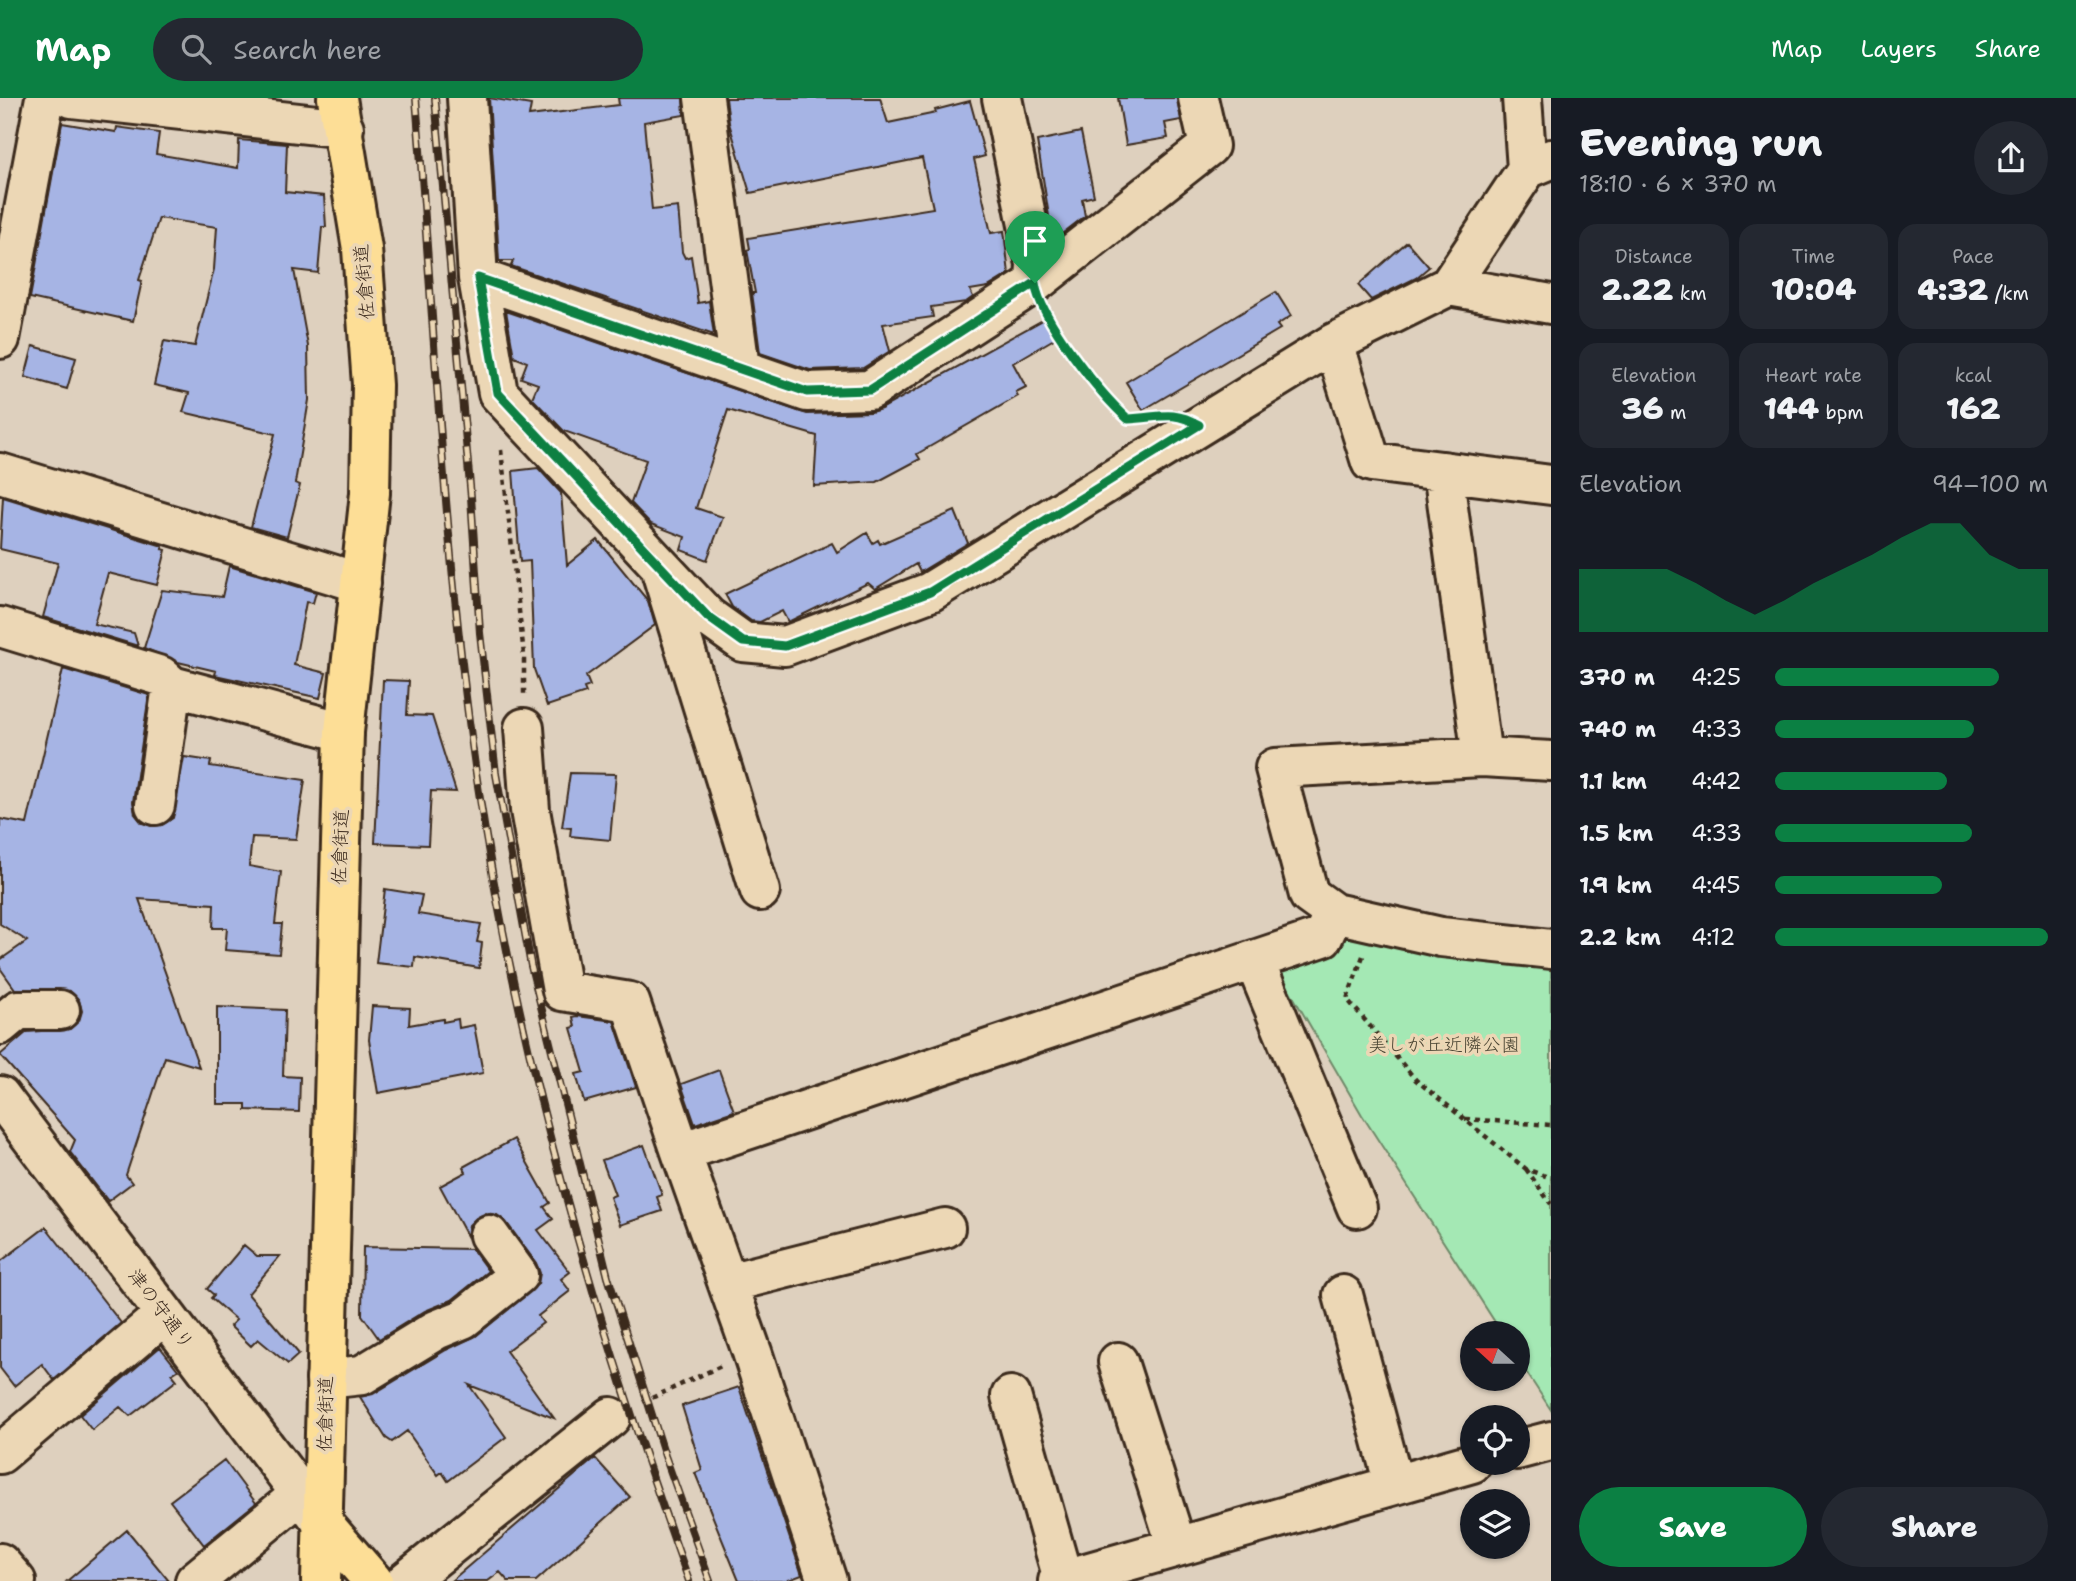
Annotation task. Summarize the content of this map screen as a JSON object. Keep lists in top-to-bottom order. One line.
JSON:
{"streets":{"main road":["佐倉街道"],"street":["津の守通り"]},"crossings":[["佐倉街道","津の守通り"]],"parks":["美しが丘近隣公園"],"north":"left","page":{"header":"Map","search":"Search here","nav":["Map","Layers","Share"],"heading":["Evening run","18:10 · 6 × 370 m"],"stats":[["Distance","2.22 km"],["Time","10:04"],["Pace","4:32 /km"],["Elevation","36 m"],["Heart rate","144 bpm"],["kcal","162"]],"chart":["Elevation","94–100 m"],"list":[{"name":"370 m","note":"4:25"},{"name":"740 m","note":"4:33"},{"name":"1.1 km","note":"4:42"},{"name":"1.5 km","note":"4:33"},{"name":"1.9 km","note":"4:45"},{"name":"2.2 km","note":"4:12"}],"buttons":["Save","Share"]}}
